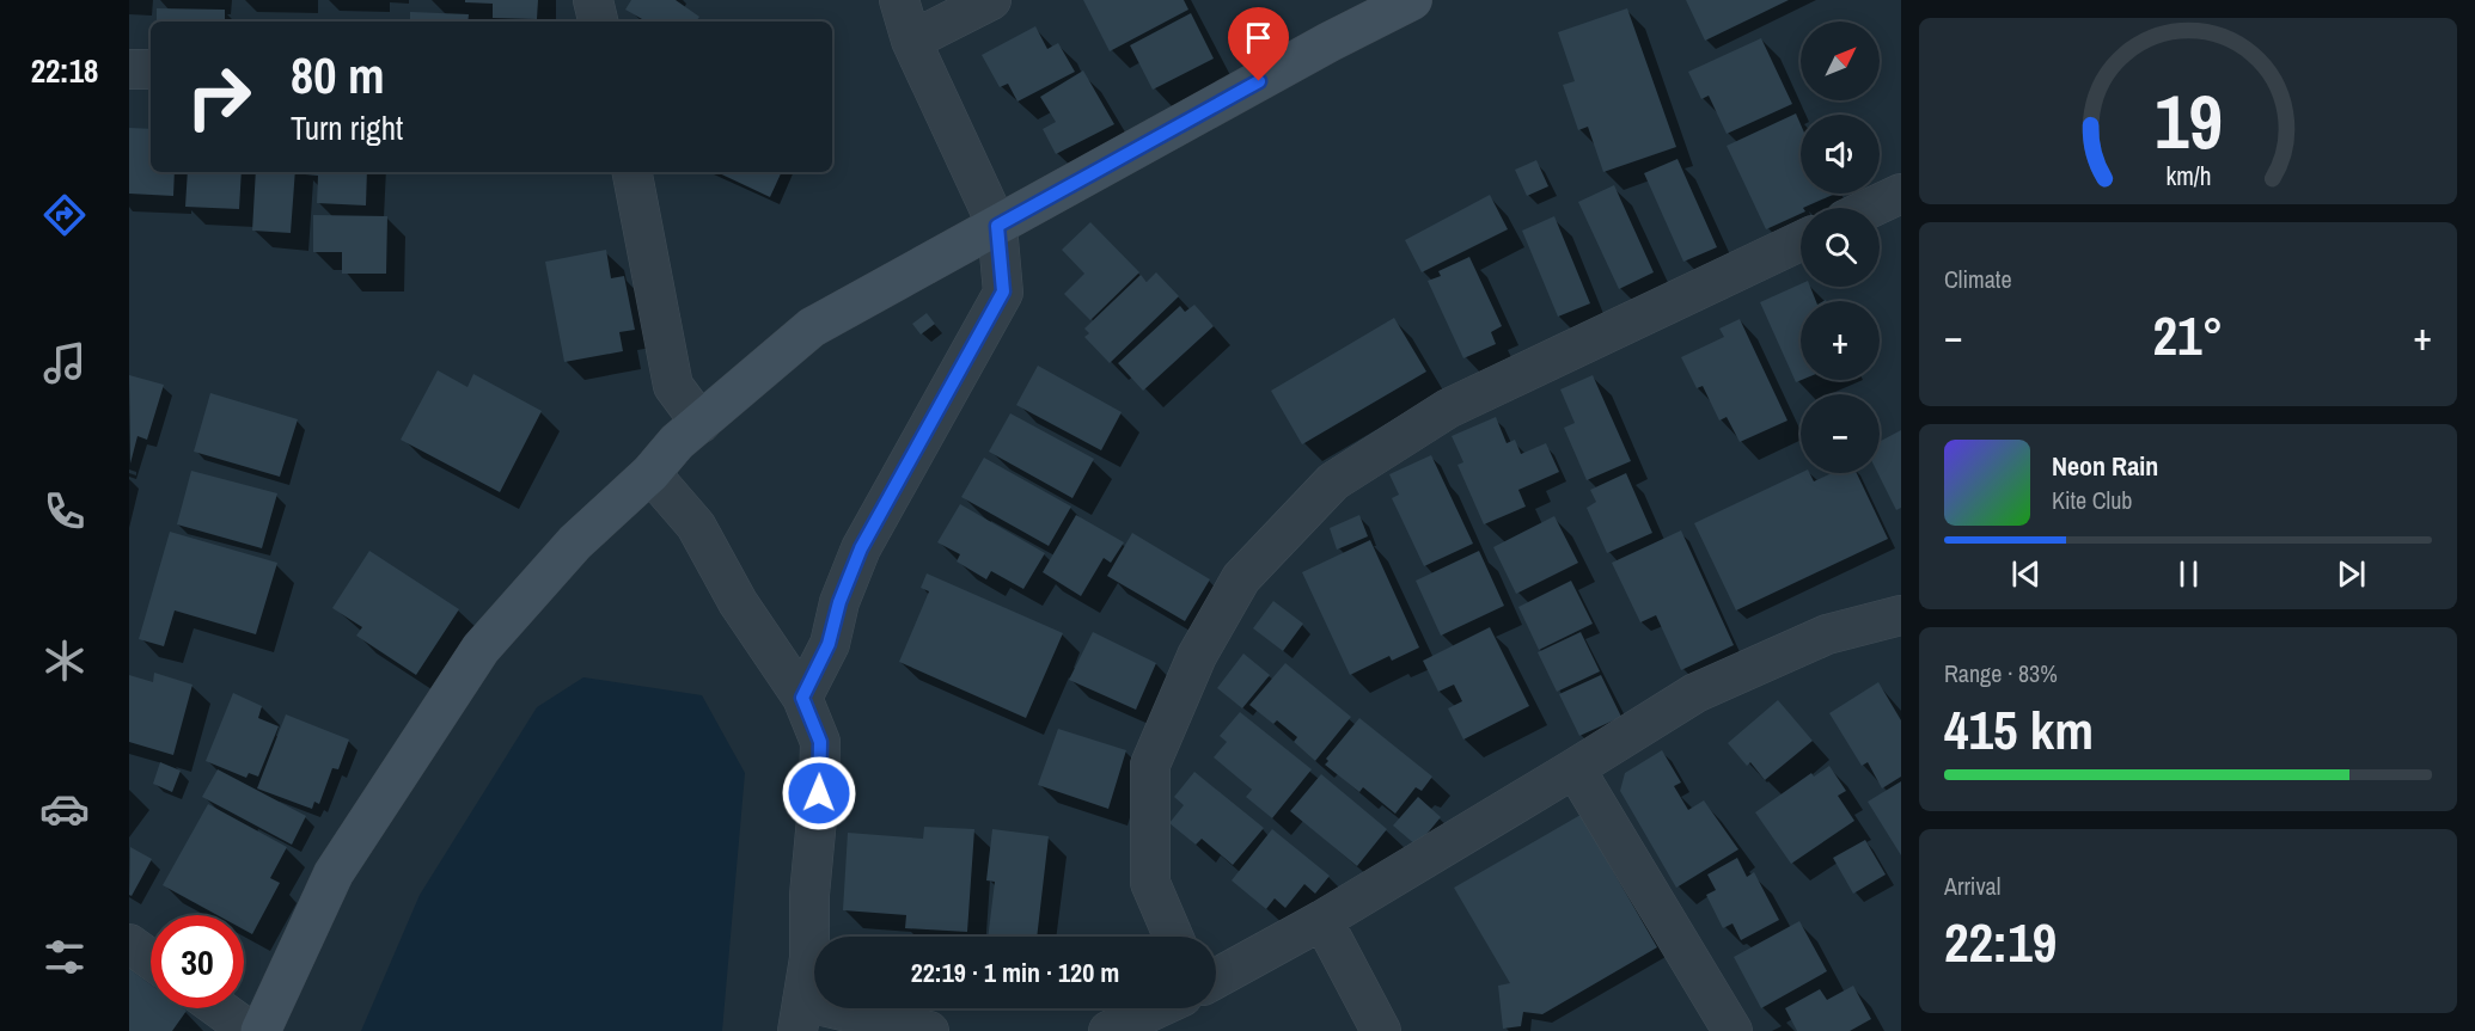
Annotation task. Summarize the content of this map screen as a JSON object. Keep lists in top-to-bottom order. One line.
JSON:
{"north":"top right","page":{"tabs":"22:18","map_buttons":["+","−"],"turn":["80 m","Turn right"],"tile":["Climate",["Range · 83%","415 km"],["Arrival","22:19"]],"heat":["−","21°","+"],"song":["Neon Rain","Kite Club"],"limit":"30","trip":"22:19 · 1 min · 120 m","gauge":["19","km/h"]}}
